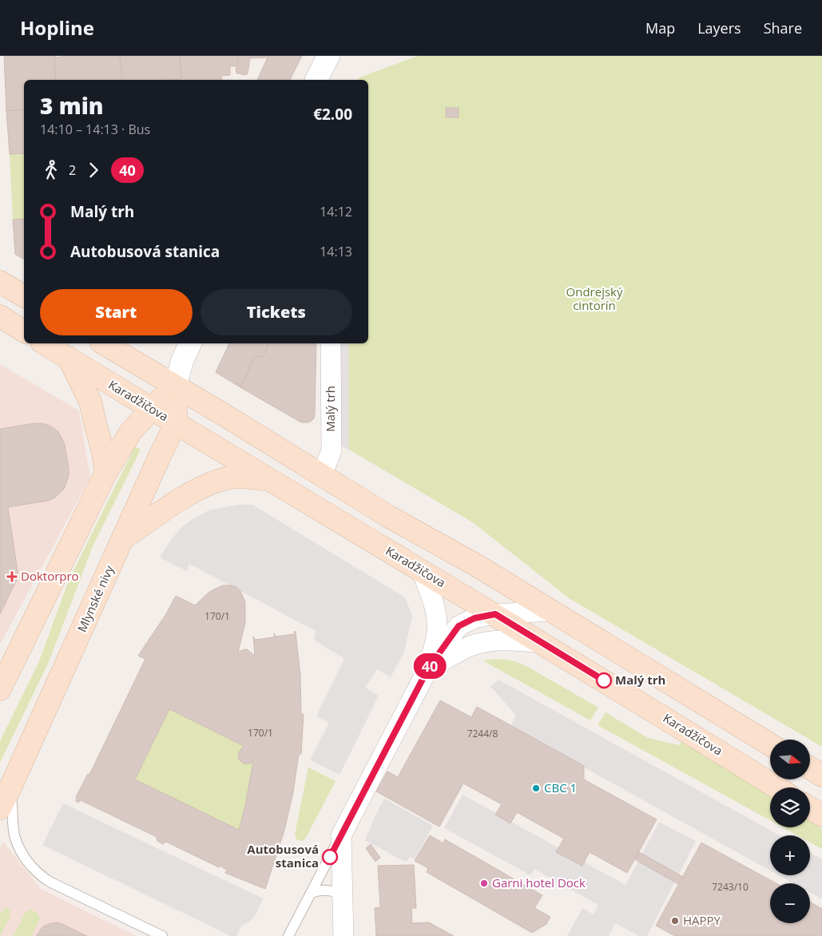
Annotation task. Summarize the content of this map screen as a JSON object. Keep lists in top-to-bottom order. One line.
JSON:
{"streets":{"main road":["Karadžičova","Mlynské nivy"],"street":["Malý trh"]},"crossings":[["Karadžičova","Mlynské nivy"]],"parks":["Ondrejský cintorín"],"places":{"health":["Doktorpro"],"other":["Malý trh","CBC 1","Autobusová stanica","Garni hotel Dock","HAPPY"]},"lines":["bus line 40"],"house_numbers":["170/1","170/1","7244/8","7243/10"],"north":"right","page":{"header":"Hopline","nav":["Map","Layers","Share"],"on_map":"40","heading":["3 min","14:10 – 14:13 · Bus","€2.00"],"legs":["2","40"],"list":[{"name":"Malý trh","value":"14:12"},{"name":"Autobusová stanica","value":"14:13"}],"buttons":["Start","Tickets"],"map_buttons":["+","−"]}}
